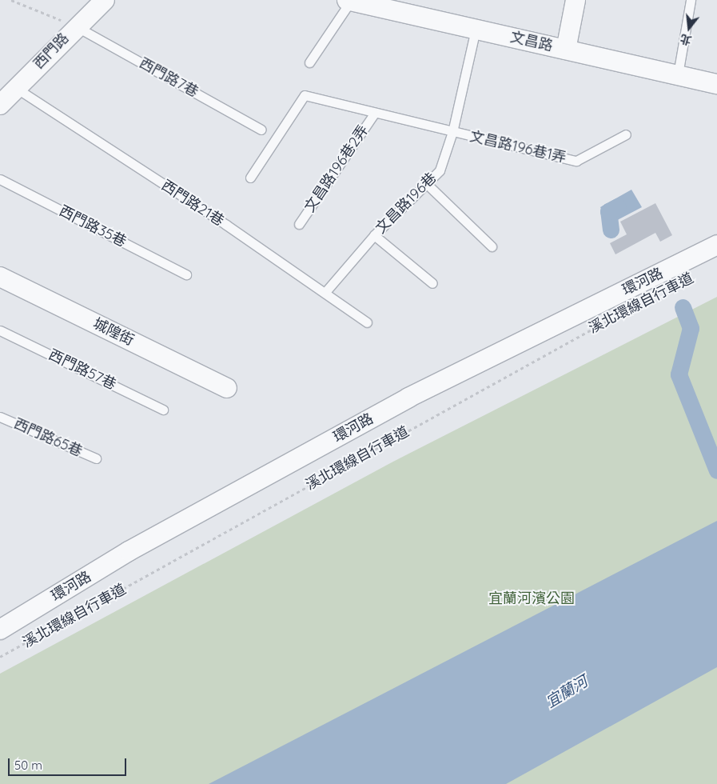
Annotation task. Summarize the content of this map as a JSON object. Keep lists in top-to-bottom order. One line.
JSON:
{"streets":{"street":["文昌路","西門路","環河路","城隍街"],"lane":["西門路7巷","文昌路196巷1弄","文昌路196巷2弄","西門路21巷","文昌路196巷","西門路35巷","西門路57巷","西門路65巷"],"path":["溪北環線自行車道"]},"crossings":[["文昌路","文昌路196巷"],["西門路","西門路7巷"],["西門路","西門路21巷"],["文昌路196巷1弄","文昌路196巷2弄"],["文昌路196巷1弄","文昌路196巷"],["文昌路196巷2弄","文昌路196巷"],["西門路21巷","文昌路196巷"]],"water":["宜蘭河"],"parks":["宜蘭河濱公園"],"scale_bar":"50 m","north":"bottom"}
